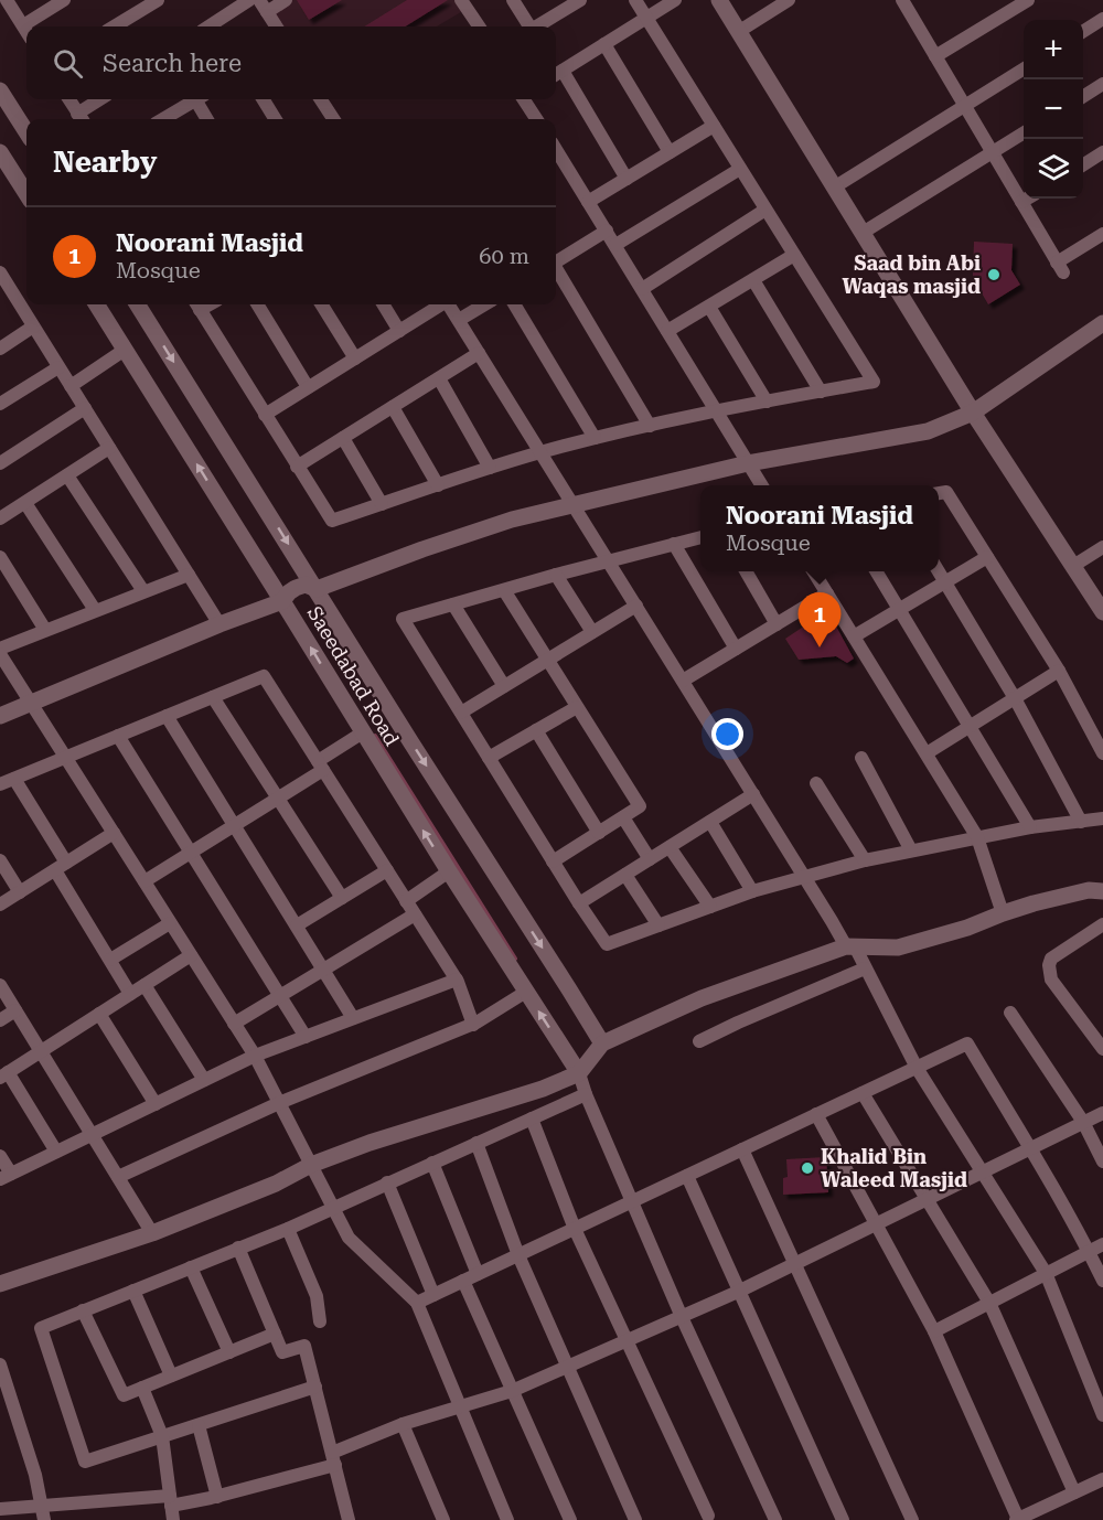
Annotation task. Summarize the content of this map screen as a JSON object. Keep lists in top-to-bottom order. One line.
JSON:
{"streets":{"street":["Saeedabad Road"]},"places":["Saad bin Abi Waqas masjid","Khalid Bin Waleed Masjid"],"page":{"map_buttons":["+","−"],"search":"Search here","heading":"Nearby","list":[{"mark":"1","name":"Noorani Masjid","note":"Mosque","value":"60 m"}],"popup":["Noorani Masjid","Mosque"],"pins":"1"}}
